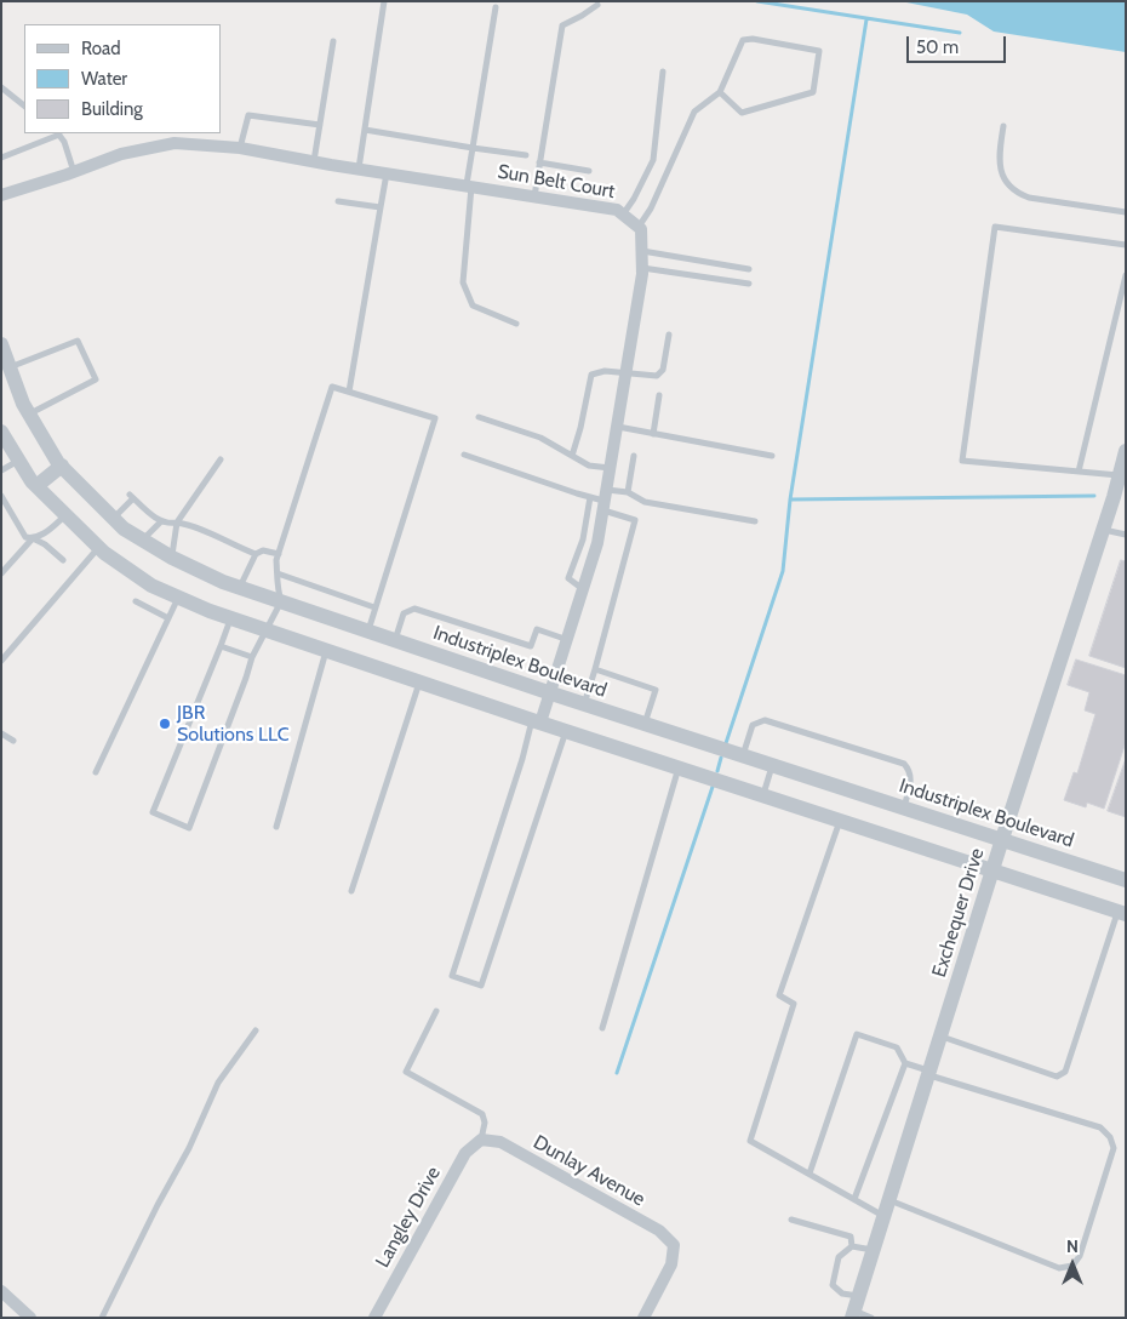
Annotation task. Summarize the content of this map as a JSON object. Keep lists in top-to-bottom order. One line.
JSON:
{"streets":{"street":["Sun Belt Court","Industriplex Boulevard","Exchequer Drive","Dunlay Avenue","Langley Drive"]},"crossings":[["Industriplex Boulevard","Exchequer Drive"],["Dunlay Avenue","Langley Drive"]],"places":["JBR Solutions LLC"],"legend":["Road","Water","Building"],"scale_bar":"50 m","north":"top"}
